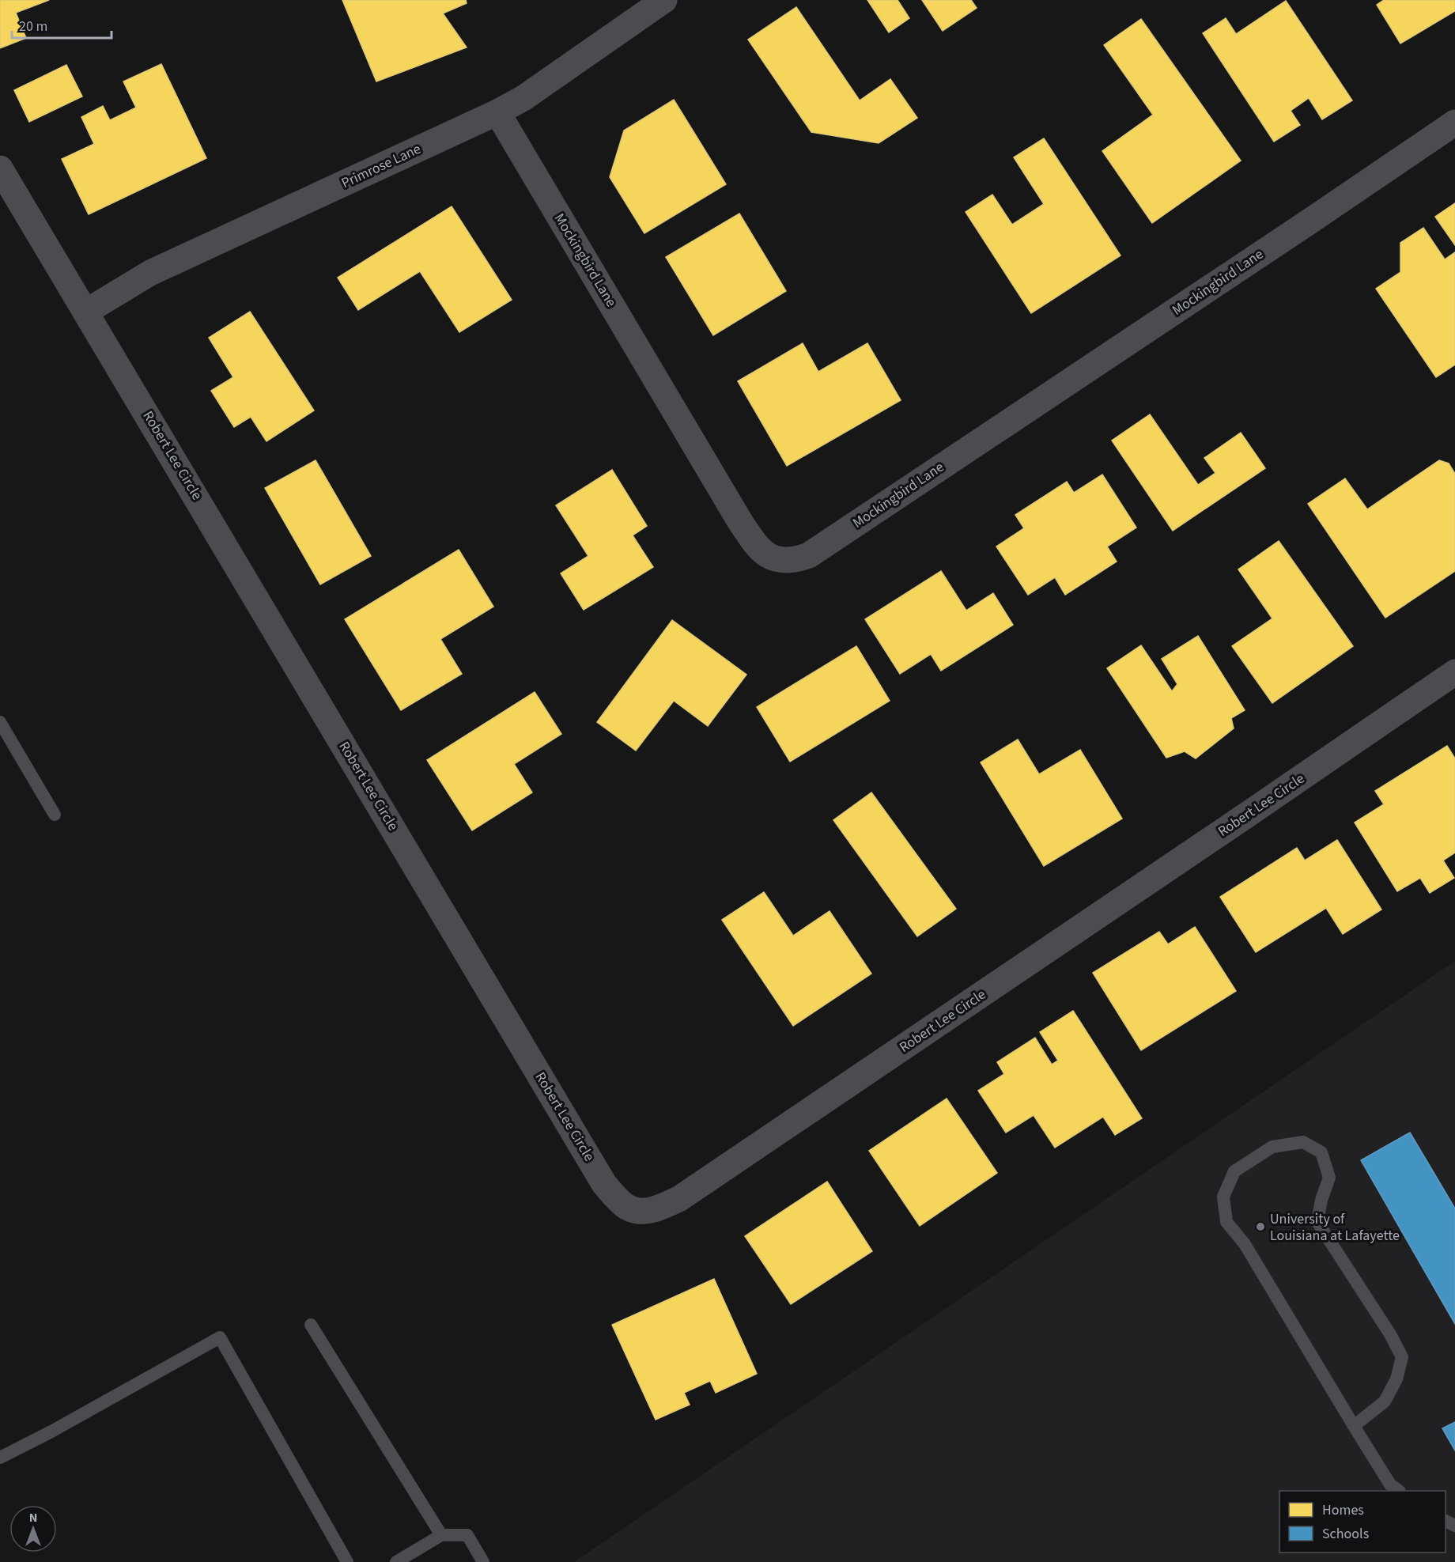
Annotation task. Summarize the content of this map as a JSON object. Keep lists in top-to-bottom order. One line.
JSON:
{"streets":{"street":["Primrose Lane","Mockingbird Lane","Robert Lee Circle"]},"crossings":[["Primrose Lane","Mockingbird Lane"],["Primrose Lane","Robert Lee Circle"]],"places":["University of Louisiana at Lafayette"],"legend":["Homes","Schools"],"scale_bar":"20 m","north":"top"}
